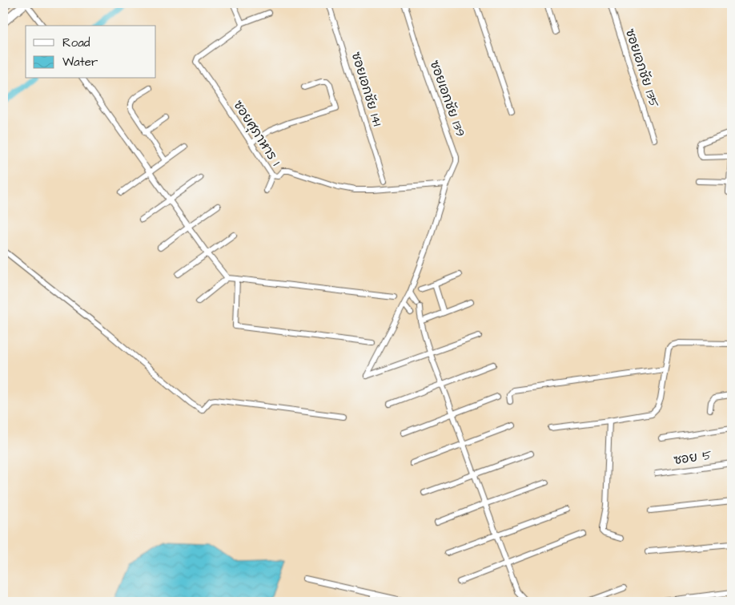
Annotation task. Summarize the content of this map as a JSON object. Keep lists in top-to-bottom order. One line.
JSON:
{"streets":{"street":["ซอยเอกชัย 135","ซอยเอกชัย 141","ซอยเอกชัย 139","ซอยศุภาหาร 1","ซอย 5"]},"crossings":[["ซอยเอกชัย 139","ซอยศุภาหาร 1"]],"legend":["Road","Water"]}
